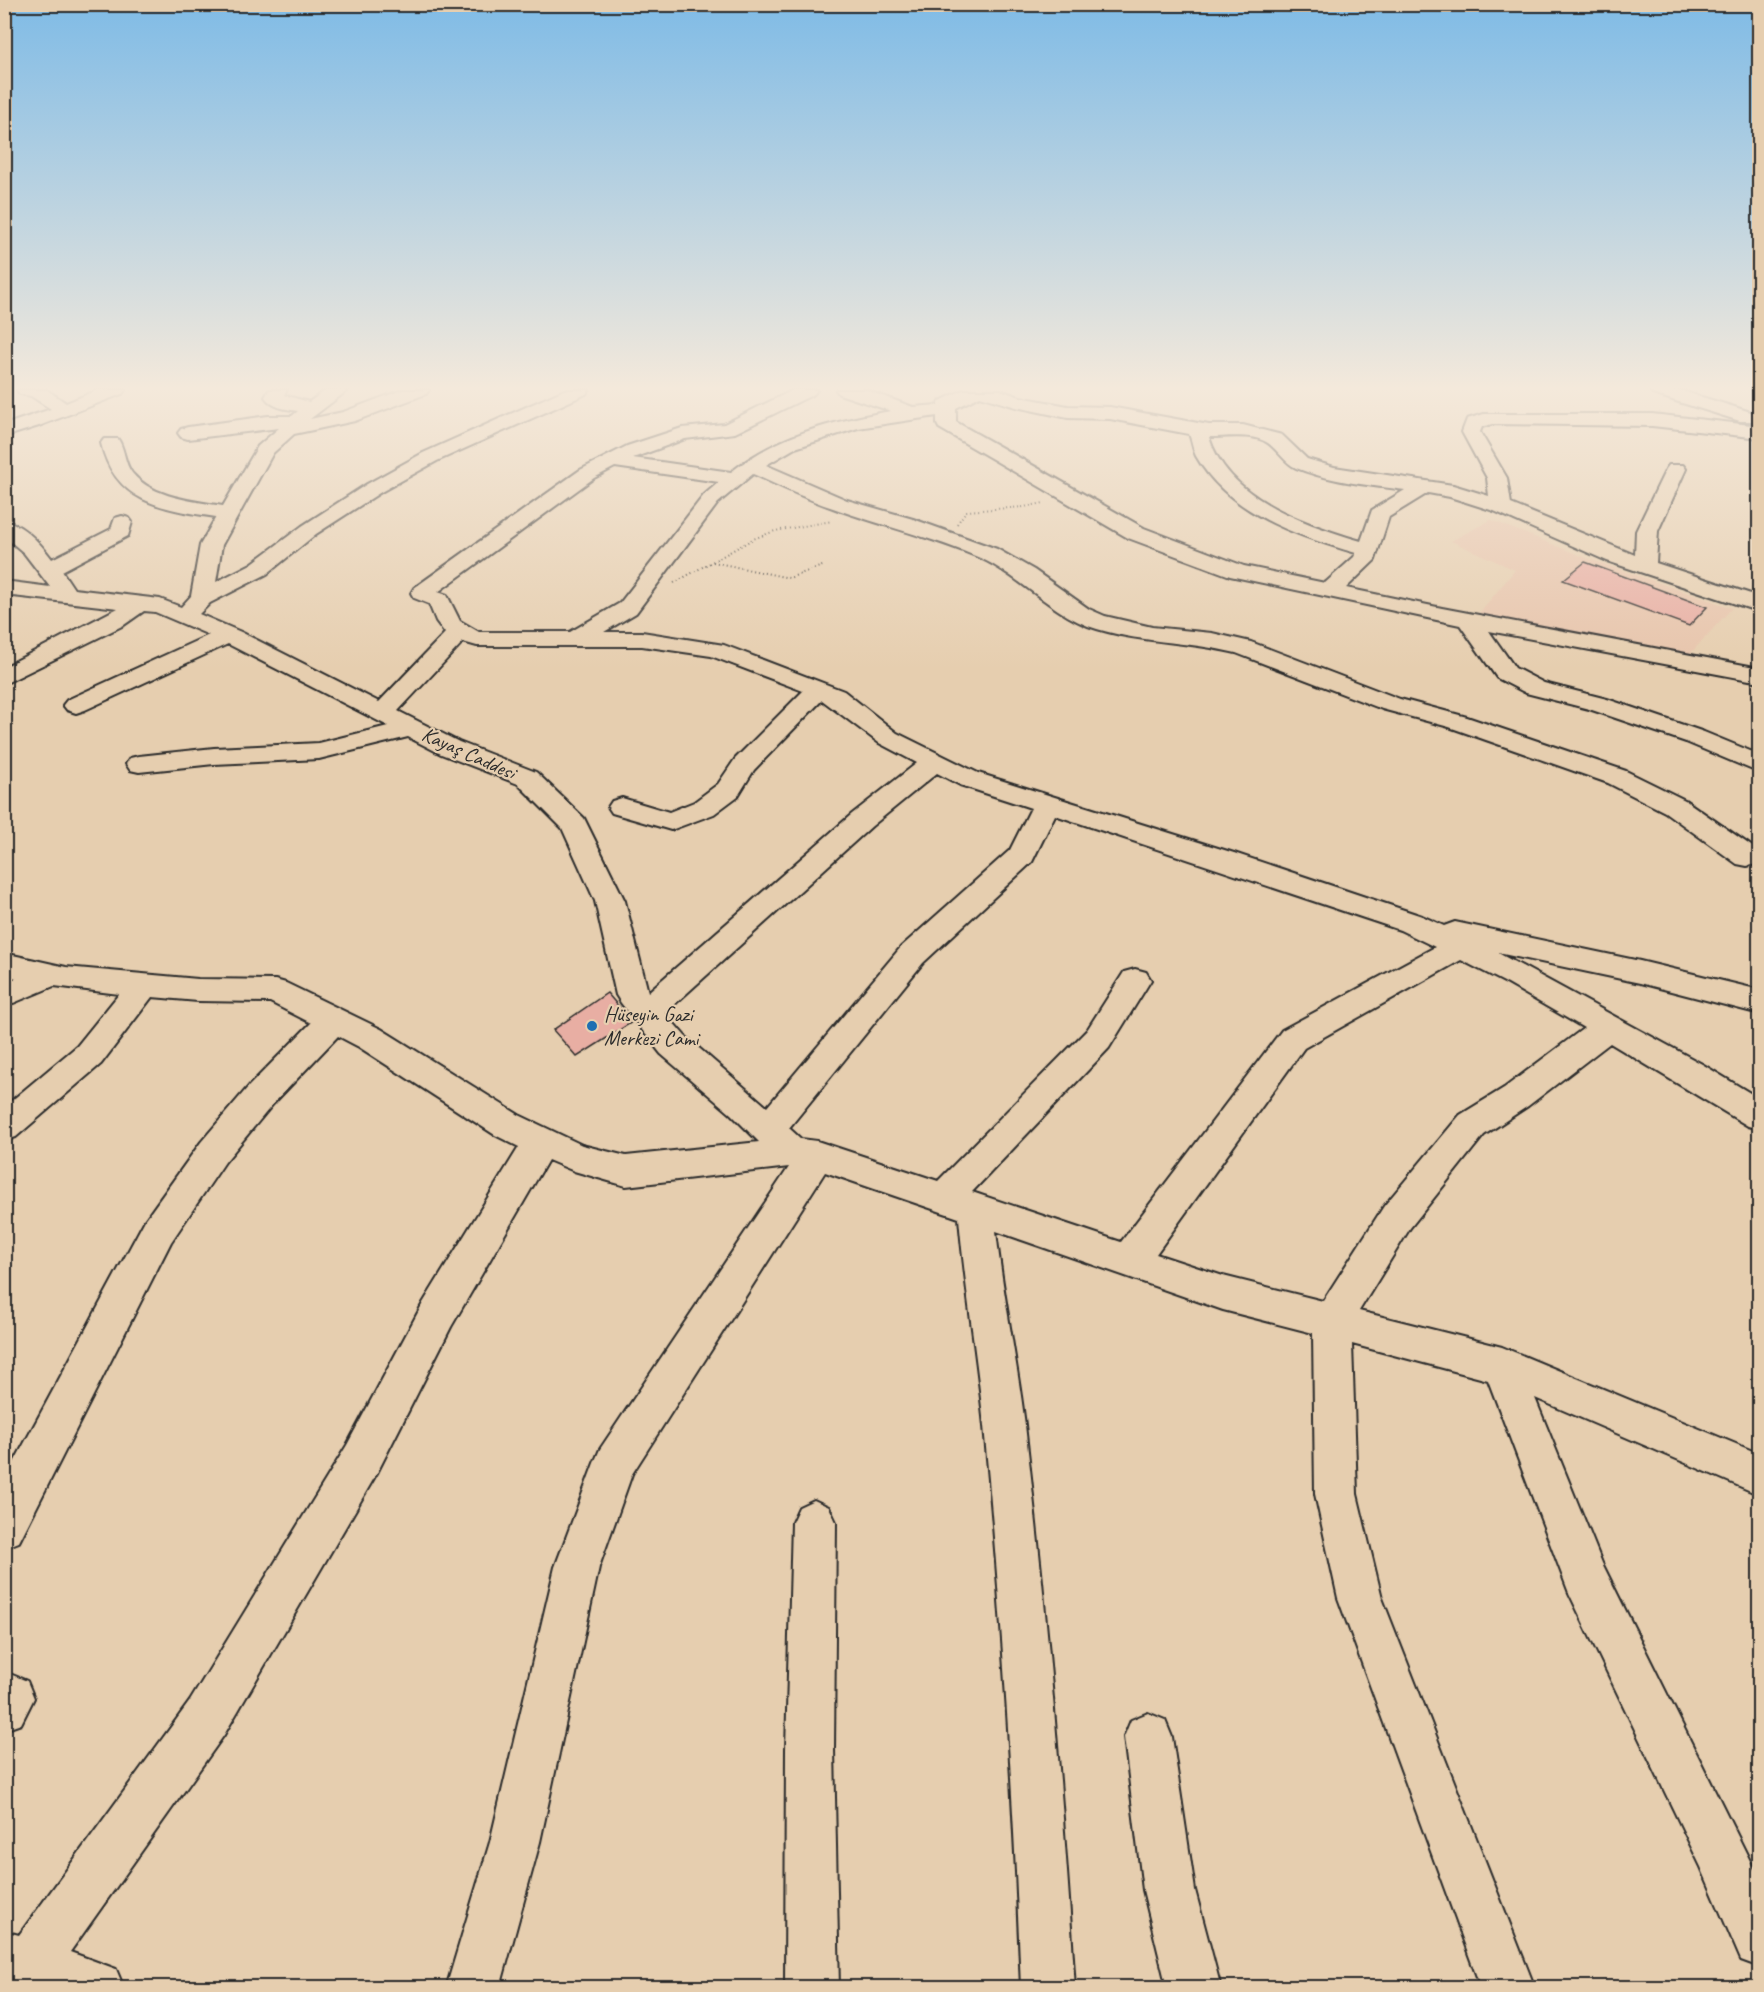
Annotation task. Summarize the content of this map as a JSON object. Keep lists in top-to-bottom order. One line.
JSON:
{"streets":{"street":["Kayaş Caddesi"]},"places":["Hüseyin Gazi Merkezi Cami"]}
